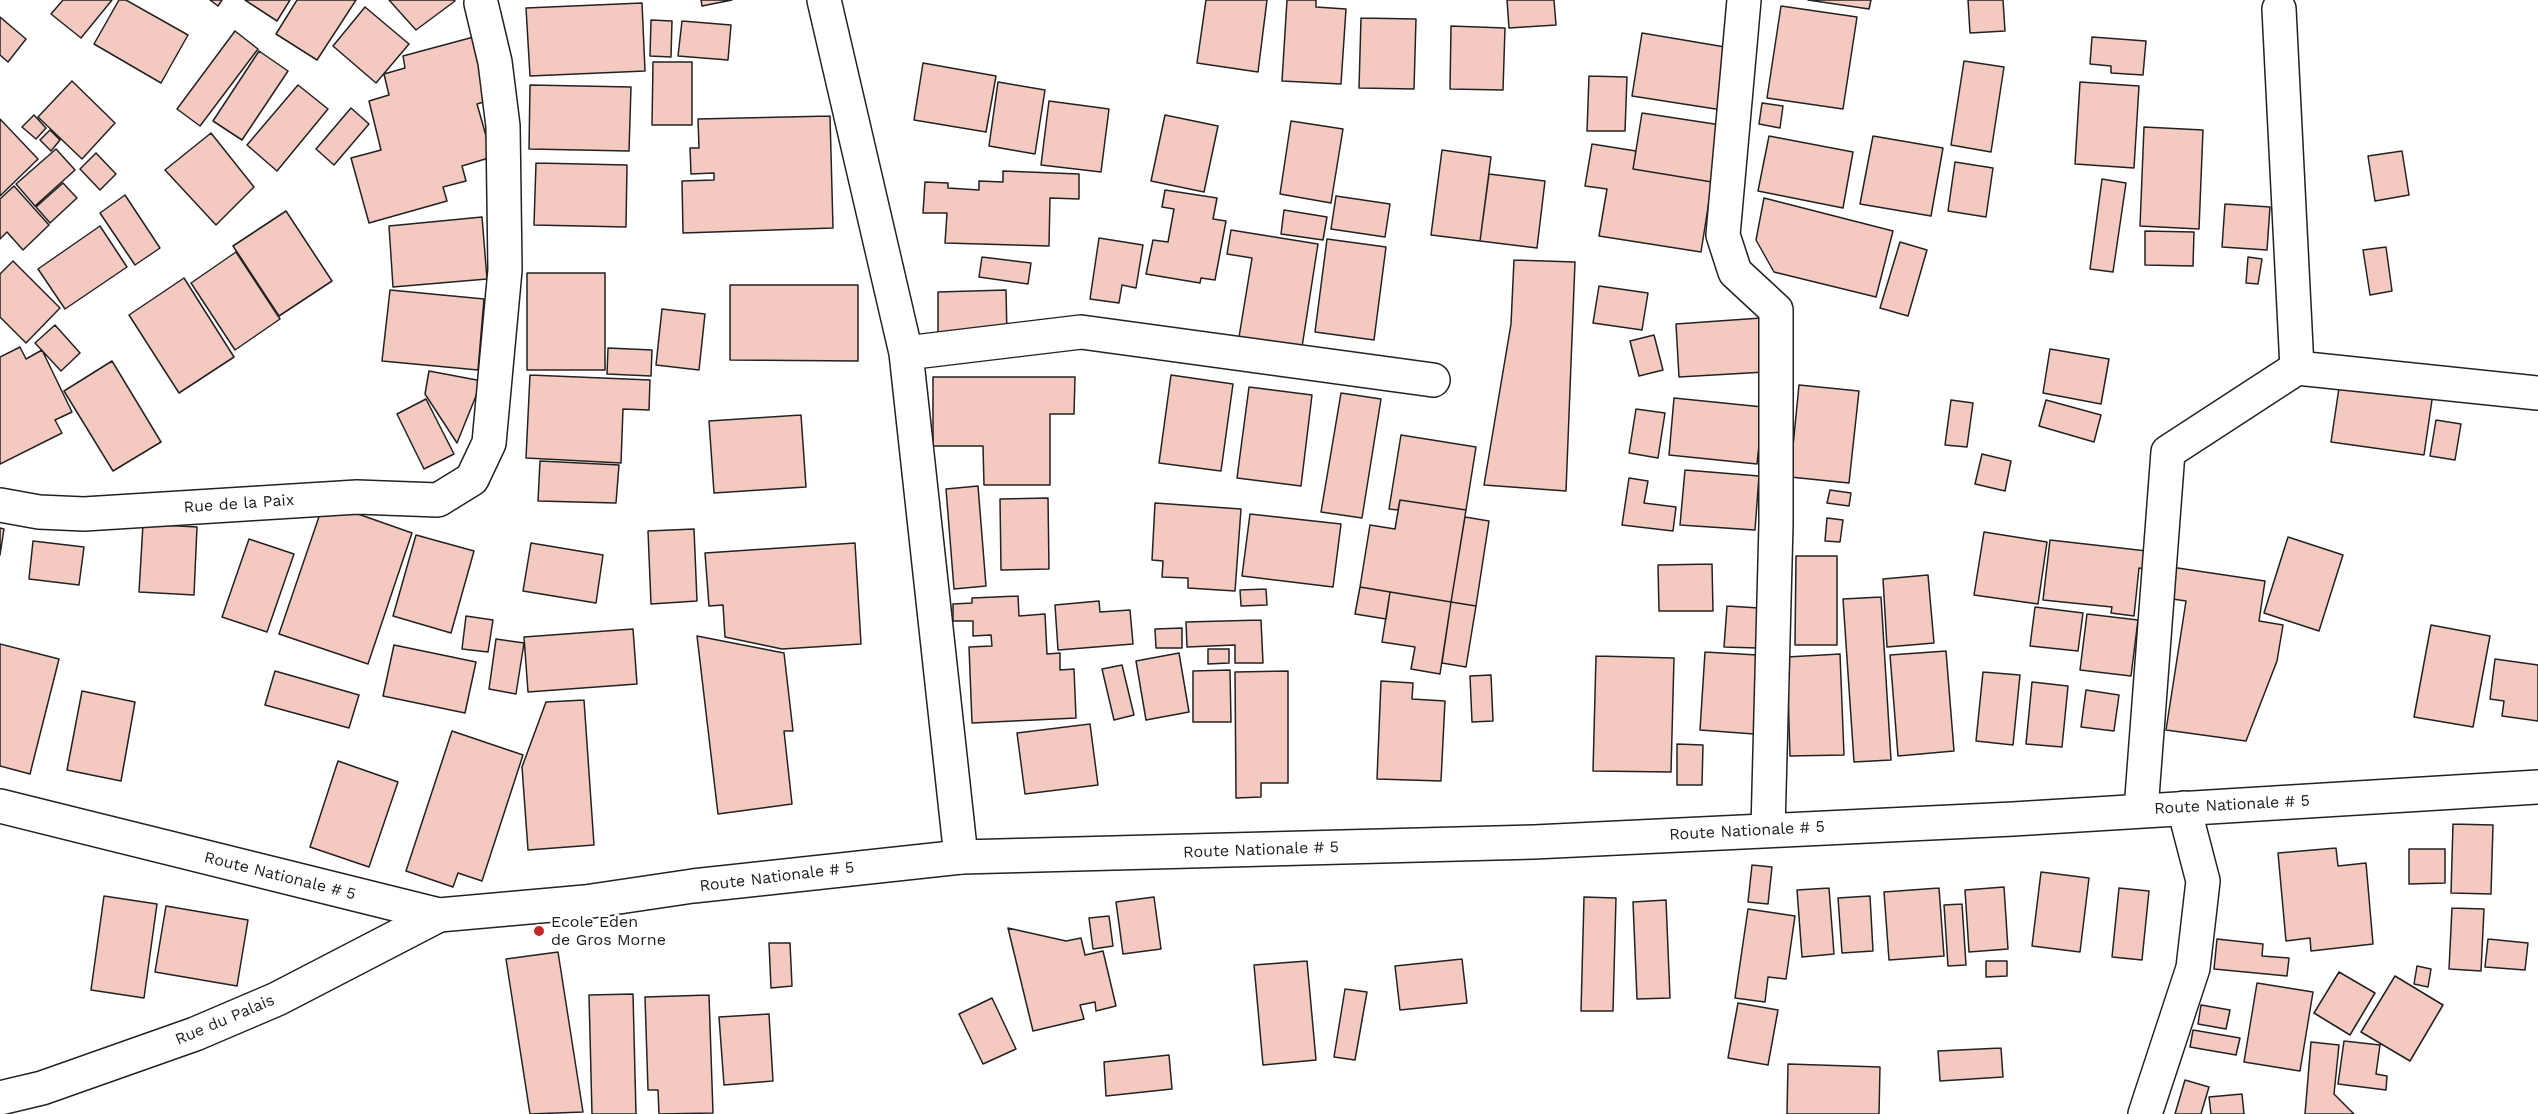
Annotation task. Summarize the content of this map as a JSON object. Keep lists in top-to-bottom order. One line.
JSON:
{"streets":{"street":["Rue de la Paix","Route Nationale # 5","Rue du Palais"]},"crossings":[["Route Nationale # 5","Rue du Palais"]],"places":["Ecole Eden de Gros Morne"]}
